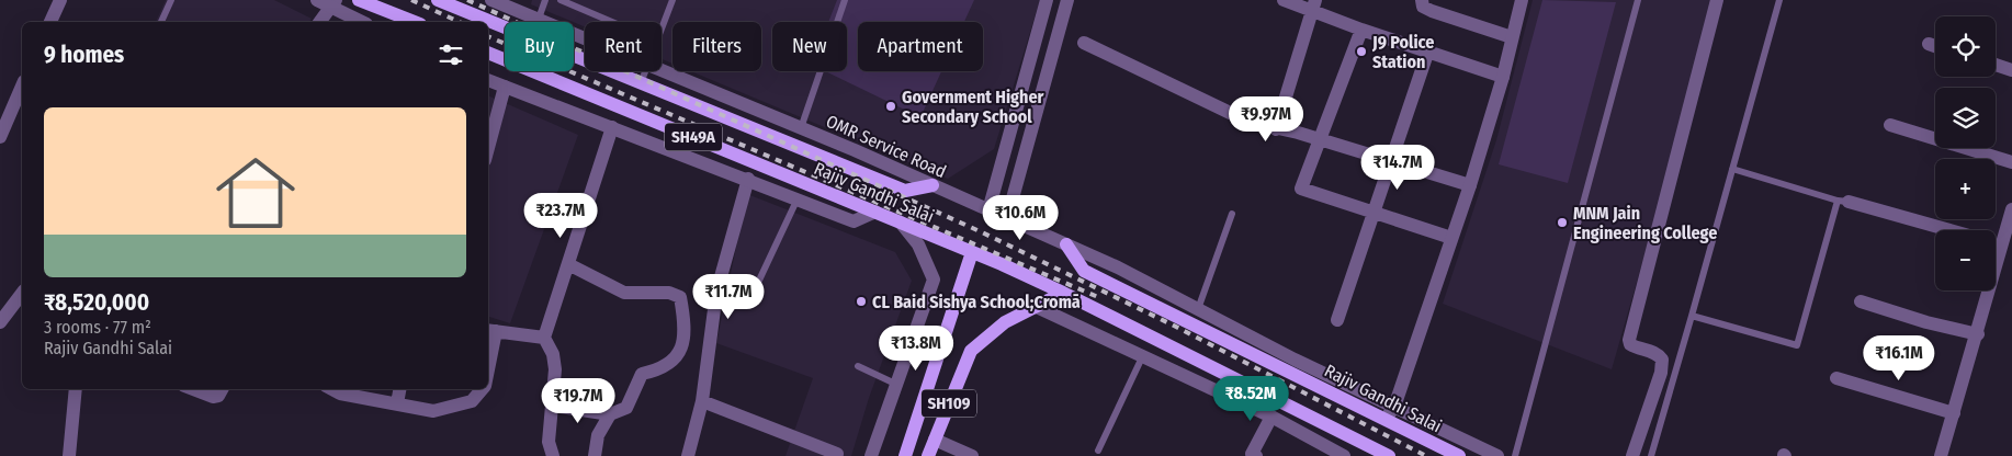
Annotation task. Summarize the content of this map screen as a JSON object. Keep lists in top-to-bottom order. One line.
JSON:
{"streets":{"main road":["SH49A","Rajiv Gandhi Salai","SH109"],"street":["OMR Service Road"]},"crossings":[["OMR Service Road","Rajiv Gandhi Salai"],["Rajiv Gandhi Salai","SH109"]],"places":["J9 Police Station","Government Higher Secondary School","MNM Jain Engineering College","CL Baid Sishya School;Cromā"],"page":{"map_buttons":["+","−"],"chip":["Buy","Rent","Filters","New","Apartment"],"heading":"9 homes","list":[{"name":"₹8,520,000","note":"3 rooms · 77 m² · Rajiv Gandhi Salai"}],"price":["₹9.97M","₹14.7M","₹23.7M","₹10.6M","₹11.7M","₹13.8M","₹16.1M","₹8.52M","₹19.7M"]}}
